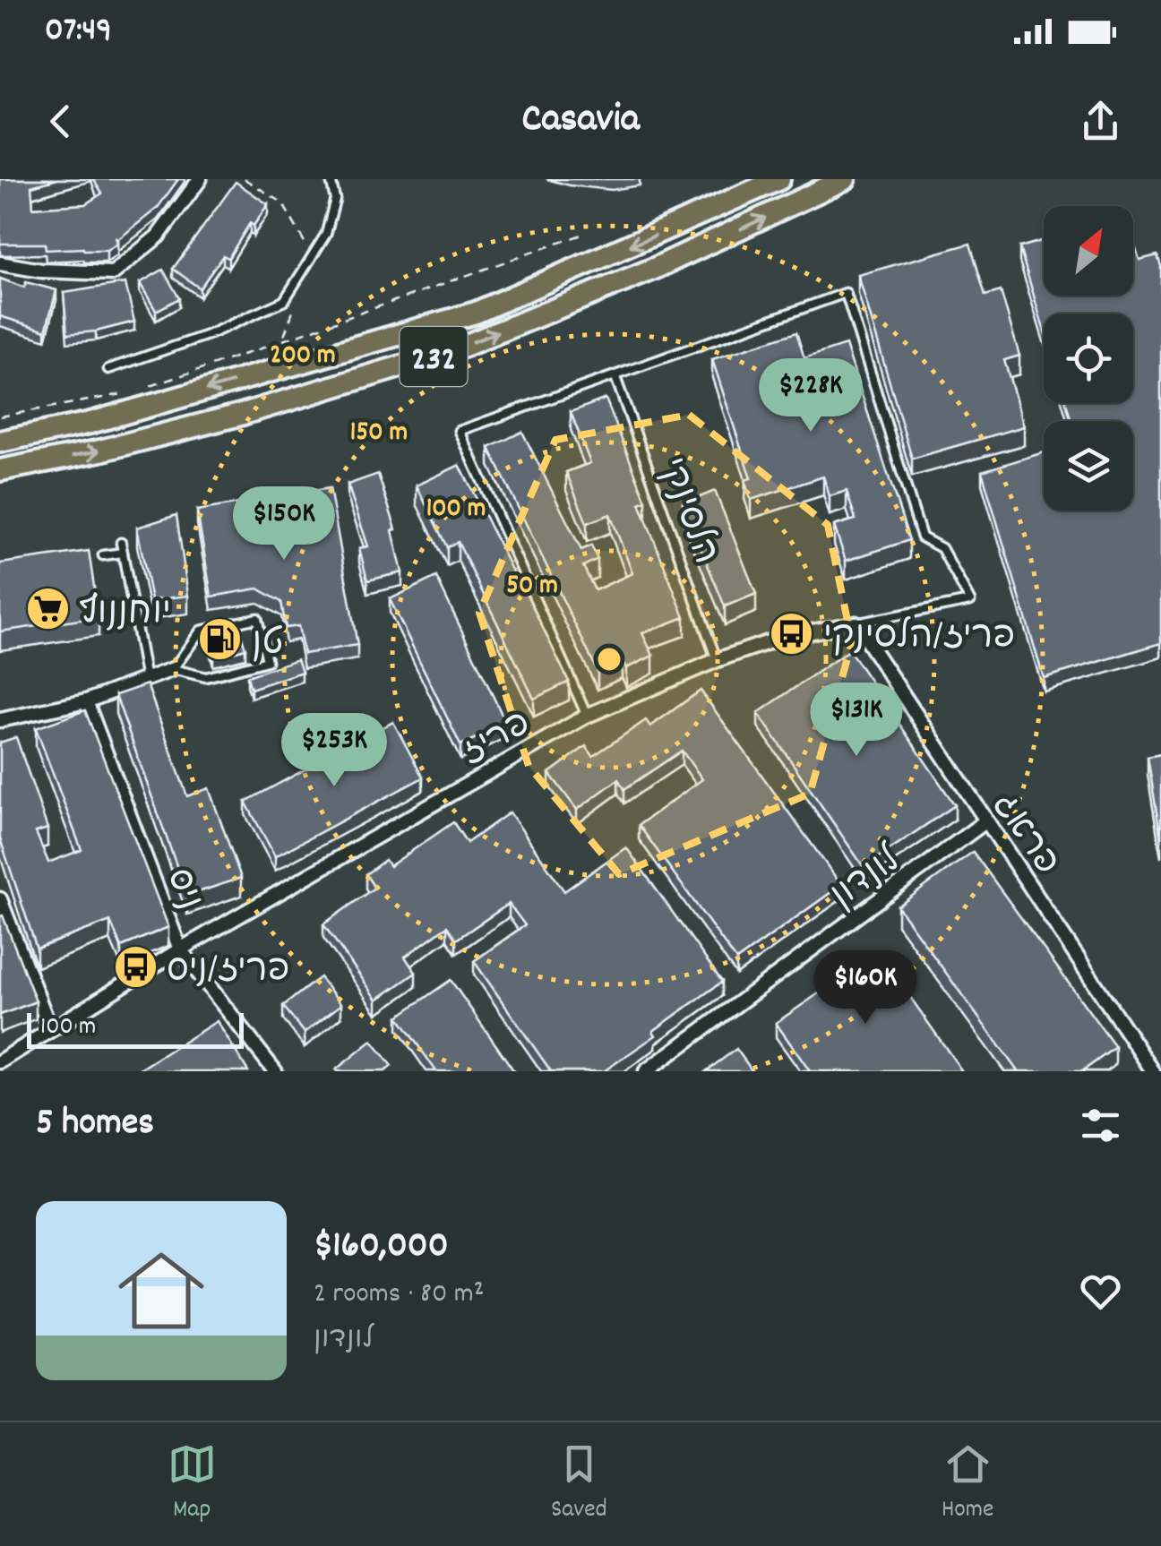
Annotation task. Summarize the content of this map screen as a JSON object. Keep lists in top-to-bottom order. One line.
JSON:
{"streets":{"main road":["232"],"street":["פריז","פראג","לונדון","ניס"],"lane":["הלסינקי"]},"crossings":[["הלסינקי","פריז"],["פריז","פראג"],["פריז","ניס"],["פראג","לונדון"]],"places":{"supermarket":["יוחננוף"],"bus stop":["פריז/הלסינקי","פריז/ניס"],"fuel station":["טן"]},"scale_bar":"100 m","north":"top right","page":{"status":"07:49","header":"Casavia","price":["$228K","$150K","$131K","$253K","$160K"],"scale":"100 m","heading":"5 homes","list":[{"name":"$160,000","note":"2 rooms · 80 m² · לונדון"}],"tabs":["Map","Saved","Home"]},"rings":["200 m","150 m","100 m","50 m"]}
